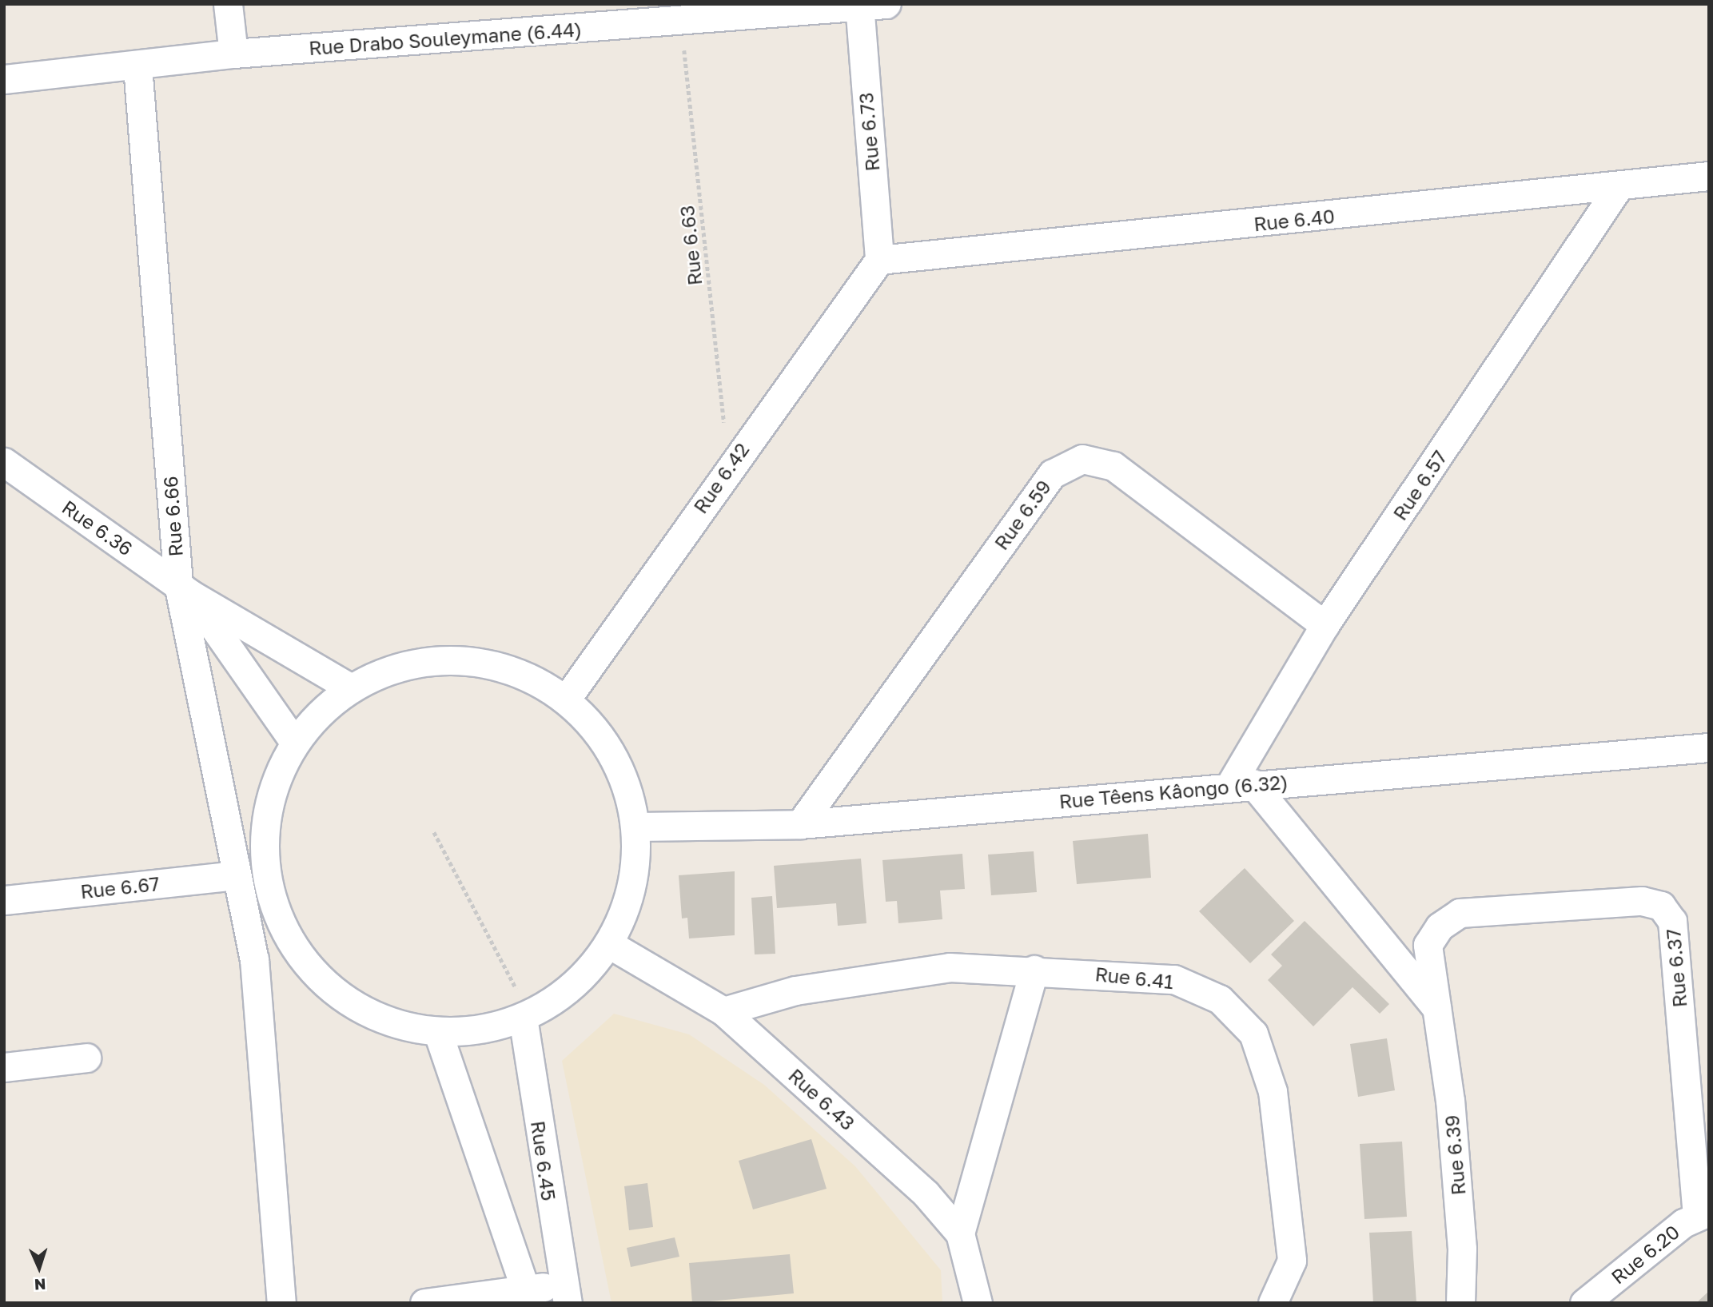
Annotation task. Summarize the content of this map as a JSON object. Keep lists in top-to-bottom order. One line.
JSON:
{"streets":{"street":["Rue Drabo Souleymane (6.44)","Rue 6.73","Rue 6.40","Rue 6.42","Rue 6.57","Rue 6.59","Rue 6.66","Rue 6.36","Rue Têens Kâongo (6.32)","Rue 6.67","Rue 6.37","Rue 6.41","Rue 6.43","Rue 6.39","Rue 6.45","Rue 6.20"],"path":["Rue 6.63"]},"crossings":[["Rue Drabo Souleymane (6.44)","Rue 6.73"],["Rue Drabo Souleymane (6.44)","Rue 6.63"],["Rue Drabo Souleymane (6.44)","Rue 6.66"],["Rue 6.73","Rue 6.40"],["Rue 6.73","Rue 6.42"],["Rue 6.40","Rue 6.42"],["Rue 6.40","Rue 6.57"],["Rue 6.63","Rue 6.42"],["Rue 6.57","Rue 6.59"],["Rue 6.57","Rue Têens Kâongo (6.32)"],["Rue 6.59","Rue Têens Kâongo (6.32)"],["Rue 6.66","Rue 6.36"],["Rue 6.66","Rue 6.67"],["Rue 6.37","Rue 6.39"],["Rue 6.37","Rue 6.20"],["Rue 6.41","Rue 6.43"]],"north":"bottom"}
